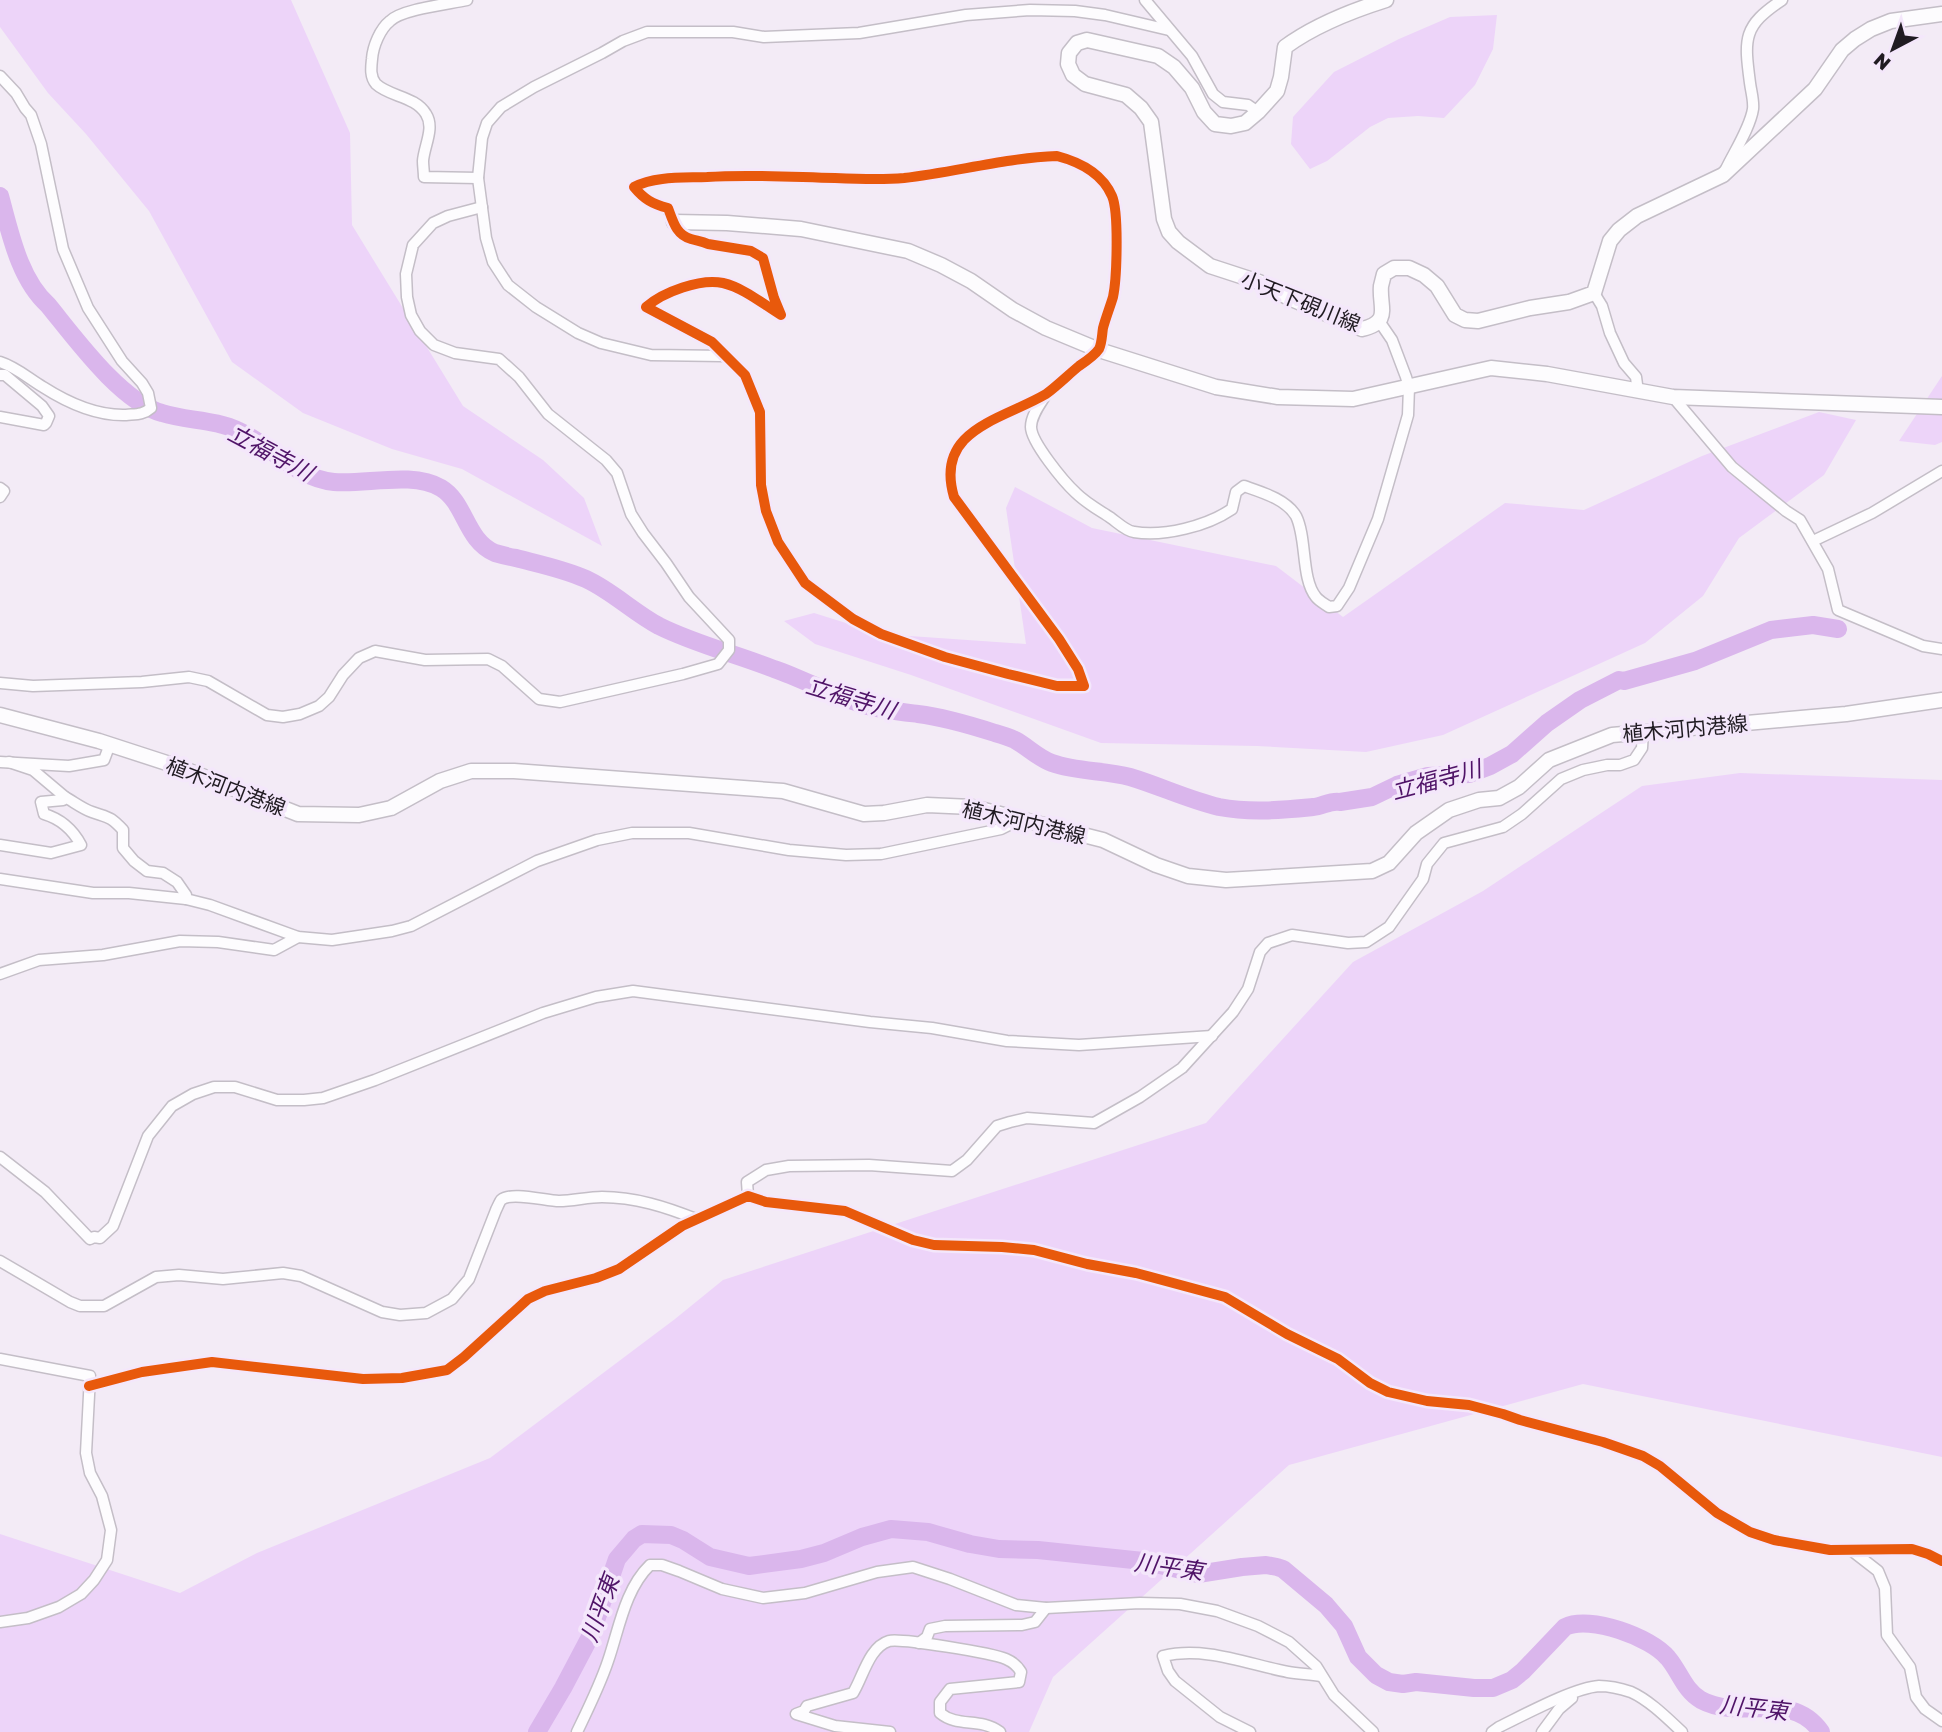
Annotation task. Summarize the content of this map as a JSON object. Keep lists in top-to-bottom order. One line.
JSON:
{"streets":{"main road":["小天下硯川線","植木河内港線"]},"water":["立福寺川","川平東"],"north":"bottom left"}
